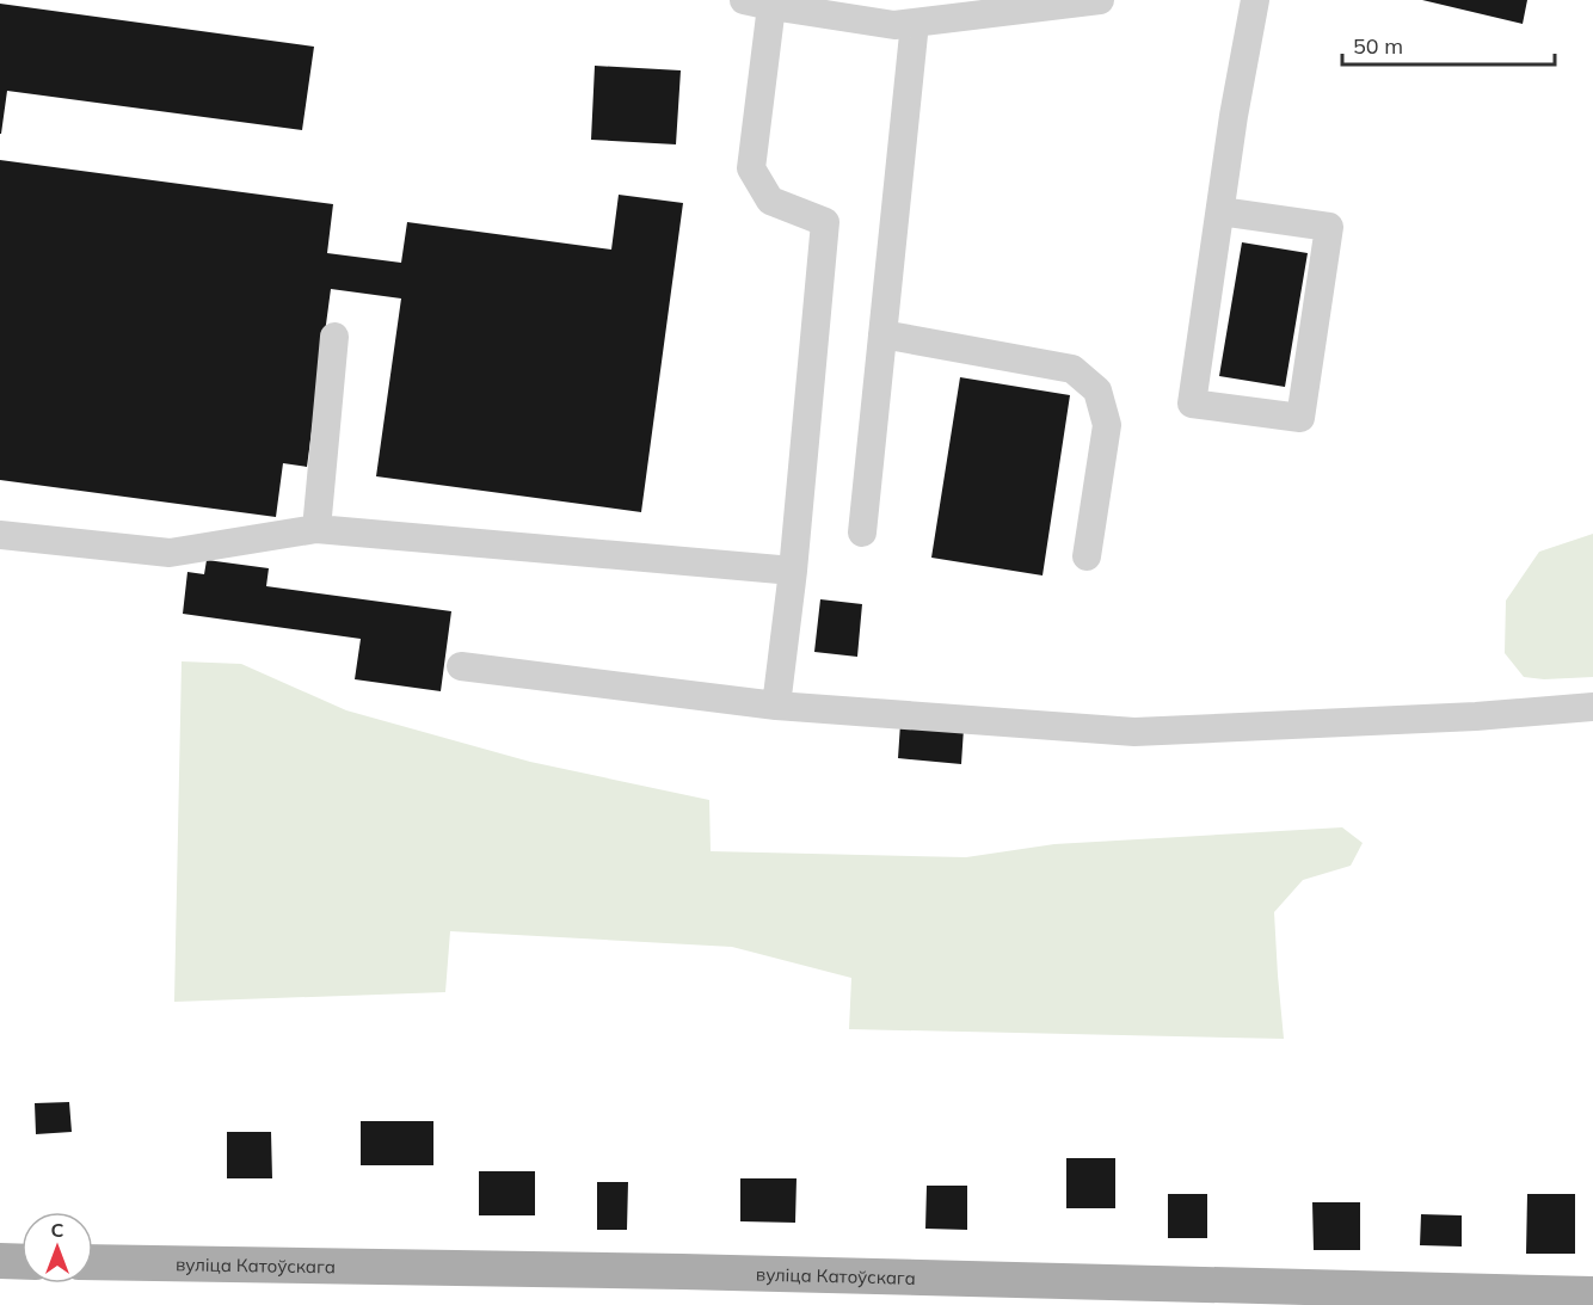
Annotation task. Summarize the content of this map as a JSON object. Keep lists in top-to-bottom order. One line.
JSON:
{"streets":{"main road":["вуліца Катоўскага"]},"scale_bar":"50 m","north":"top"}
